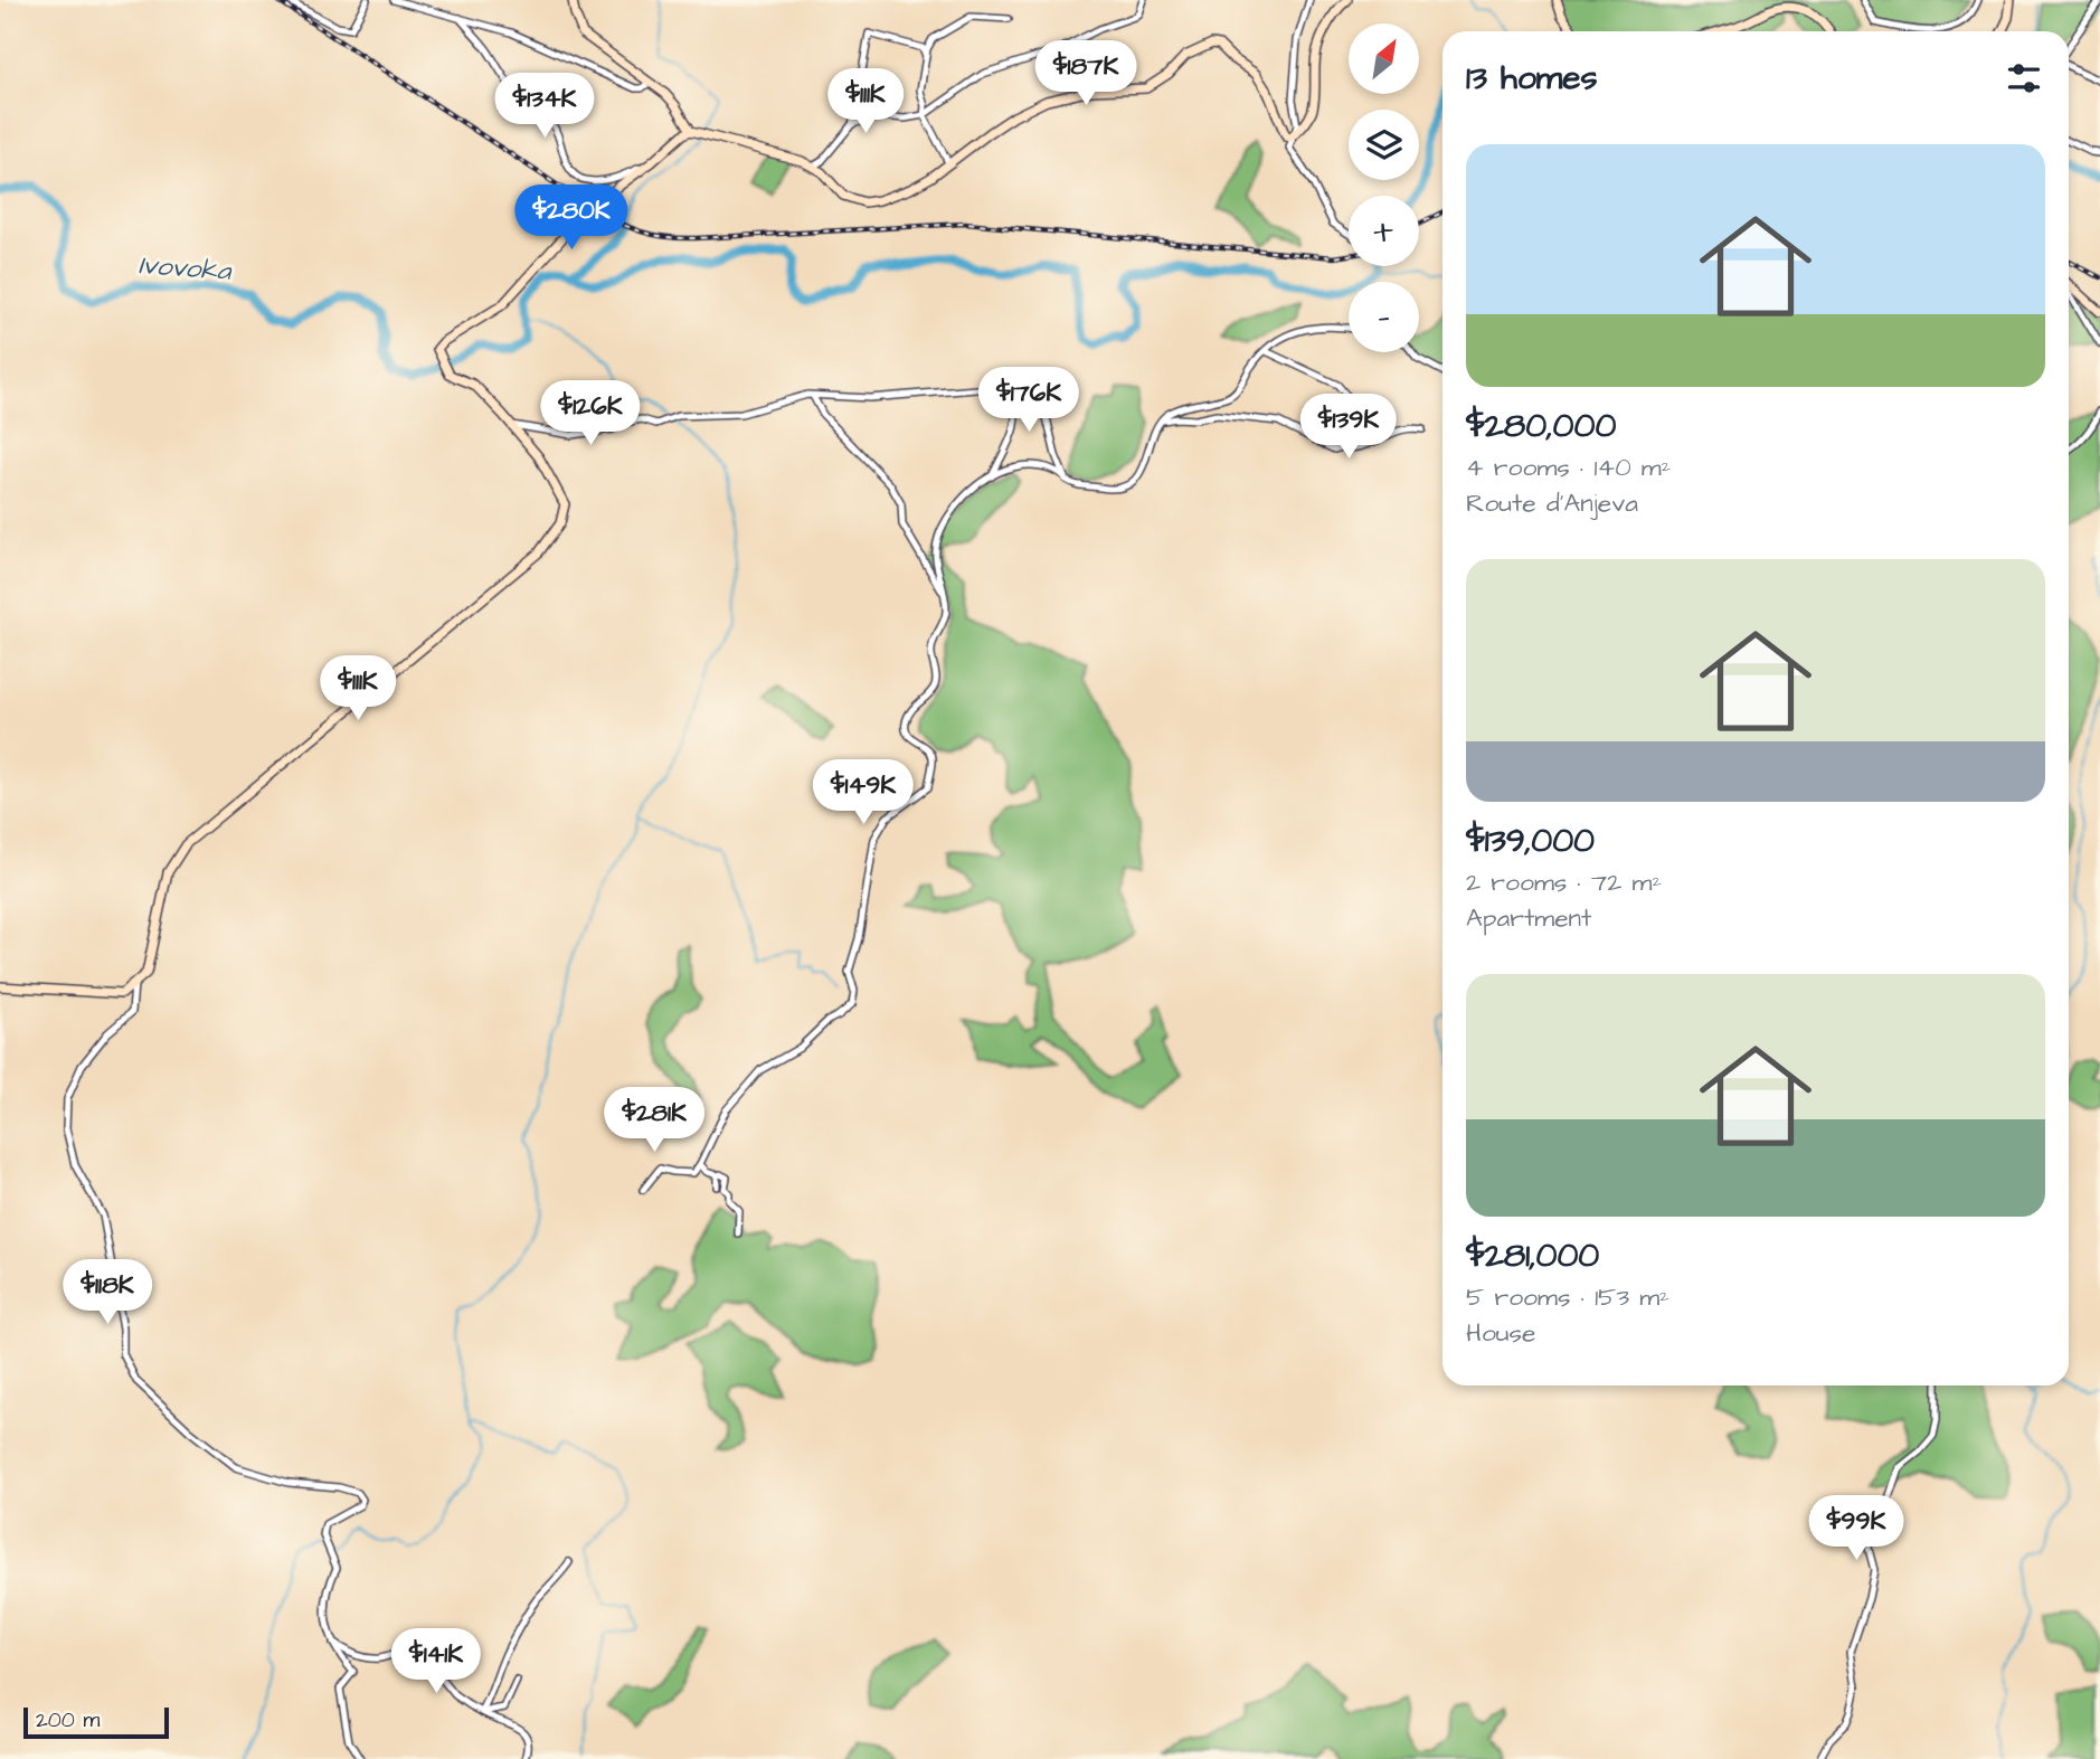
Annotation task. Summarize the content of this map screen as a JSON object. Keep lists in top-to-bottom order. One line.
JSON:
{"water":["Ivovoka"],"scale_bar":"200 m","north":"top right","page":{"map_buttons":["+","−"],"heading":"13 homes","price":["$187K","$111K","$134K","$280K","$176K","$126K","$139K","$111K","$149K","$281K","$118K","$99K","$141K"],"list":[{"name":"$280,000","note":"4 rooms · 140 m² · Route d'Anjeva"},{"name":"$139,000","note":"2 rooms · 72 m² · Apartment"},{"name":"$281,000","note":"5 rooms · 153 m² · House"}],"scale":"200 m"}}
